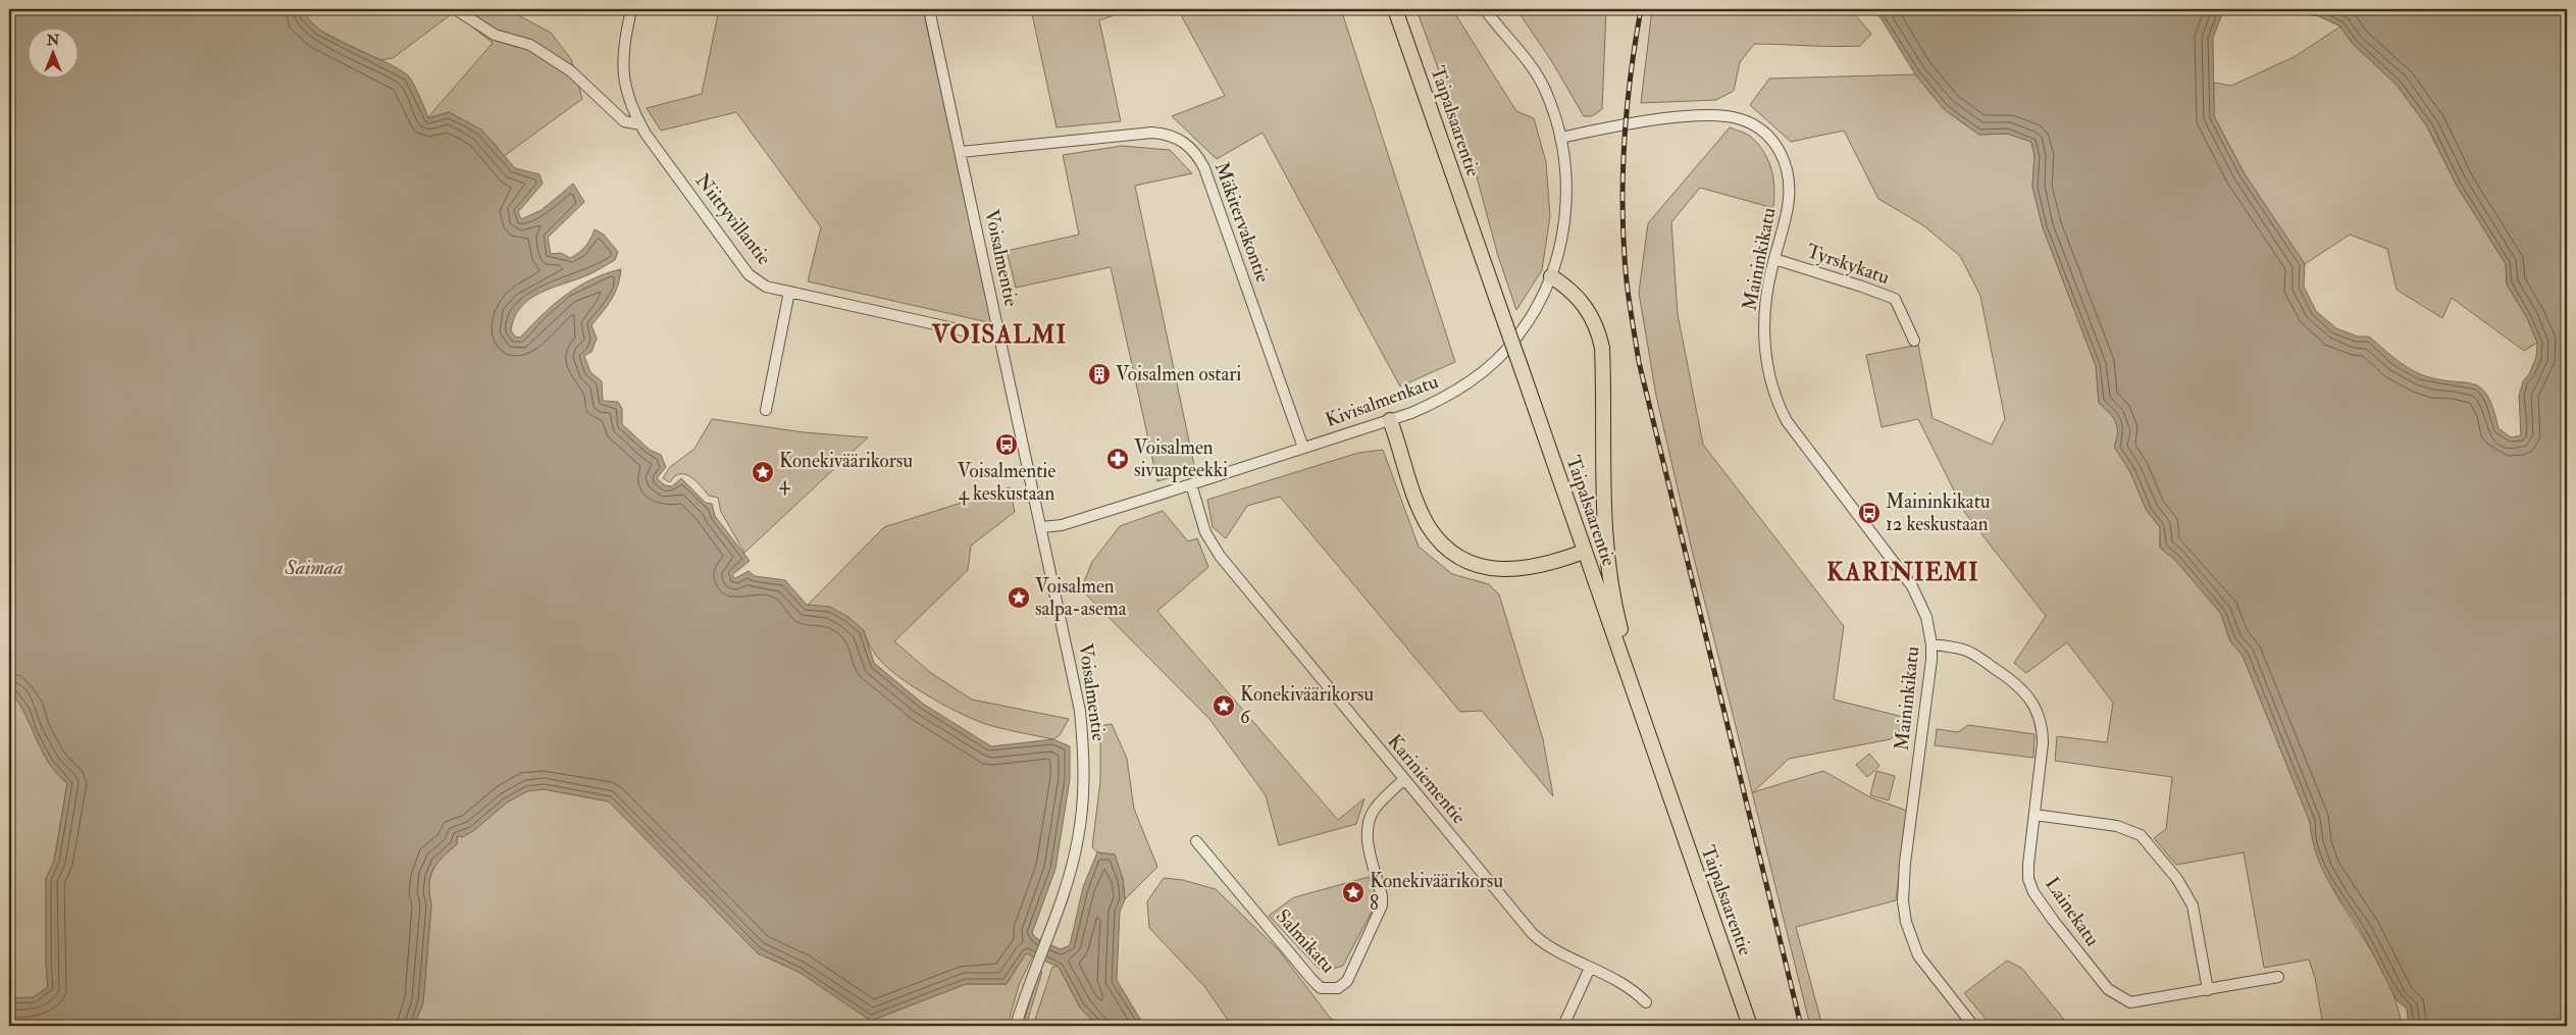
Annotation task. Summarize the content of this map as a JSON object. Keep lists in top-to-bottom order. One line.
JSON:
{"streets":{"main road":["Taipalsaarentie"],"street":["Niittyvillantie","Mäkitervakontie","Voisalmentie","Maininkikatu","Tyrskykatu","Kivisalmenkatu","Kariniementie","Lainekatu","Salmikatu"]},"crossings":[["Niittyvillantie","Voisalmentie"],["Mäkitervakontie","Voisalmentie"],["Mäkitervakontie","Kivisalmenkatu"],["Voisalmentie","Kivisalmenkatu"],["Maininkikatu","Tyrskykatu"],["Maininkikatu","Kivisalmenkatu"],["Maininkikatu","Lainekatu"],["Kivisalmenkatu","Kariniementie"],["Kariniementie","Salmikatu"]],"districts":["VOISALMI","KARINIEMI"],"water":["Saimaa"],"places":{"building":["Voisalmen ostari"],"bus stop":["Voisalmentie 4 keskustaan","Maininkikatu 12 keskustaan"],"pharmacy":["Voisalmen sivuapteekki"],"place":["Konekiväärikorsu 4","Voisalmen salpa-asema","Konekiväärikorsu 6","Konekiväärikorsu 8"]},"north":"top"}
